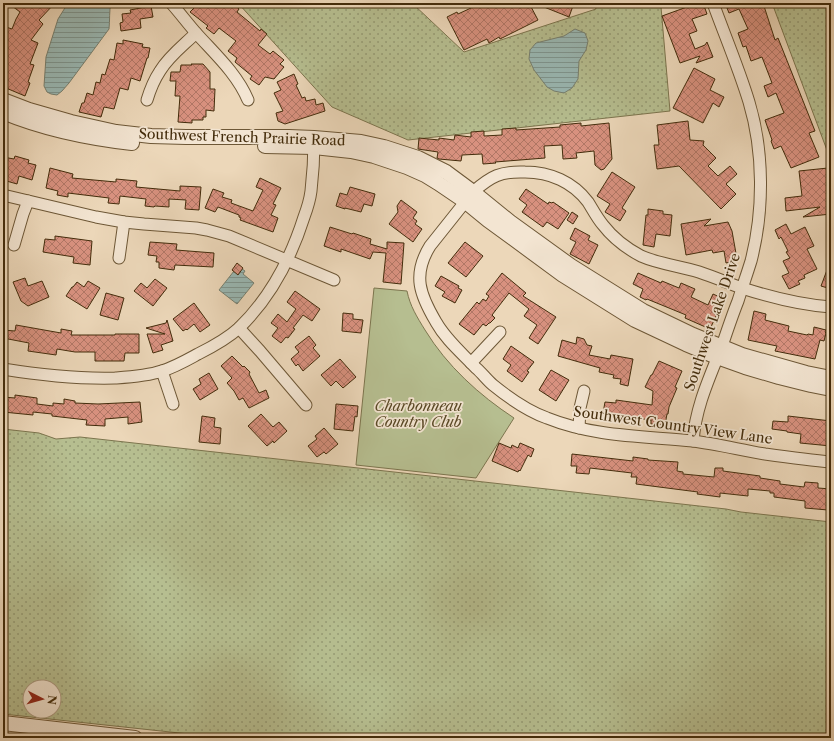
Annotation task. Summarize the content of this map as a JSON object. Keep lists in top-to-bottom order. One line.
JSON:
{"streets":{"street":["Southwest French Prairie Road","Southwest Lake Drive","Southwest Country View Lane"]},"crossings":[["Southwest French Prairie Road","Southwest Lake Drive"],["Southwest French Prairie Road","Southwest Country View Lane"],["Southwest Lake Drive","Southwest Country View Lane"]],"parks":["Charbonneau Country Club"],"north":"right"}
